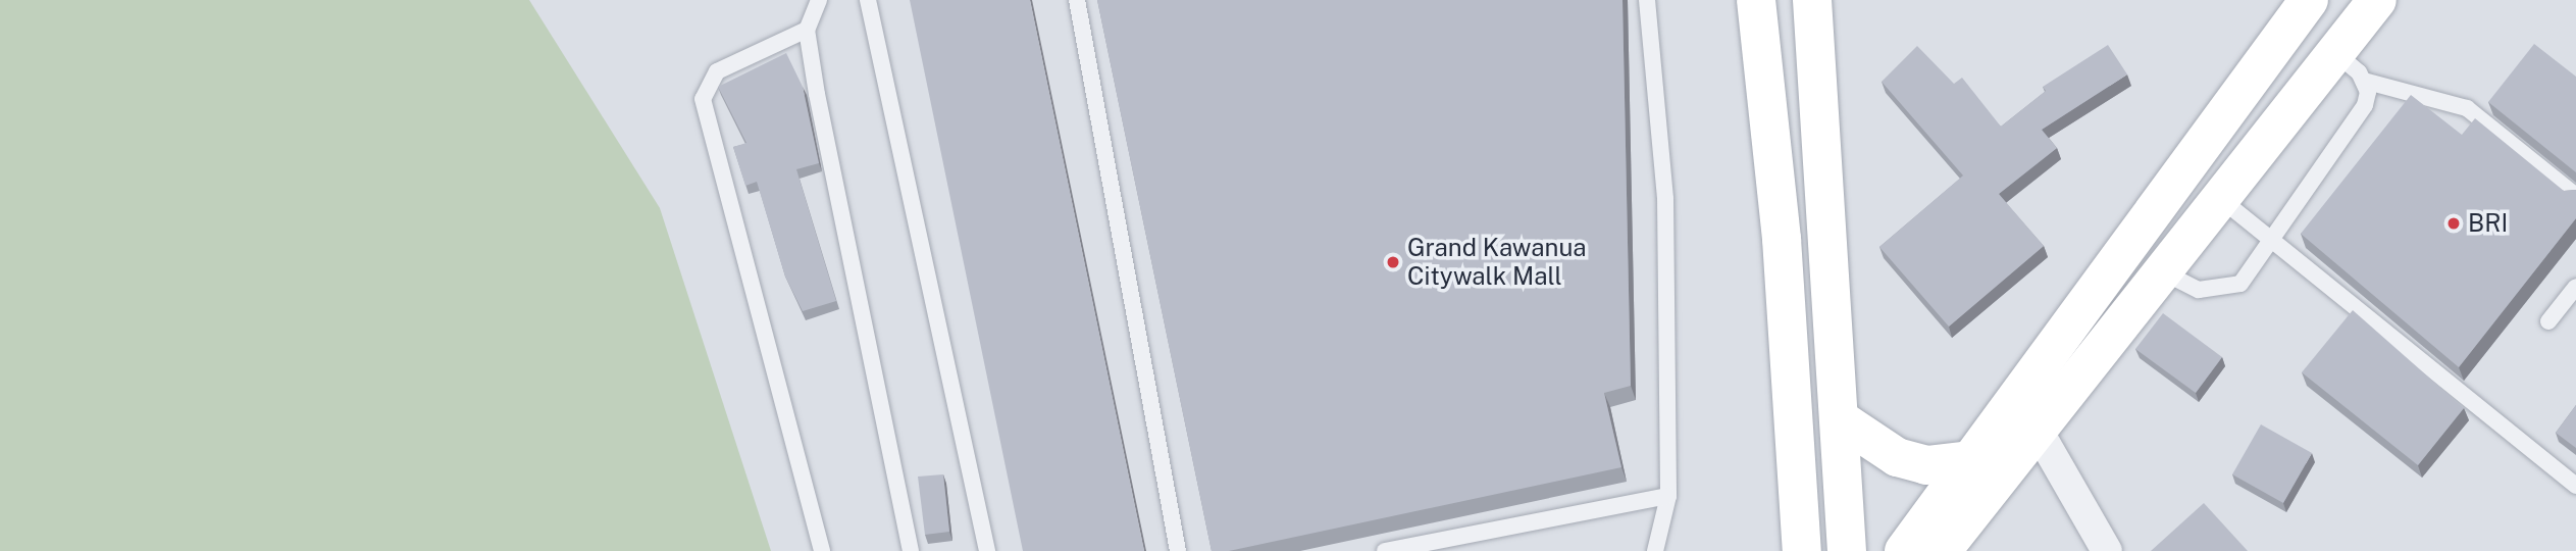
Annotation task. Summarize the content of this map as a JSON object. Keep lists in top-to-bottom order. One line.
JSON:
{"places":["BRI","Grand Kawanua Citywalk Mall"]}
